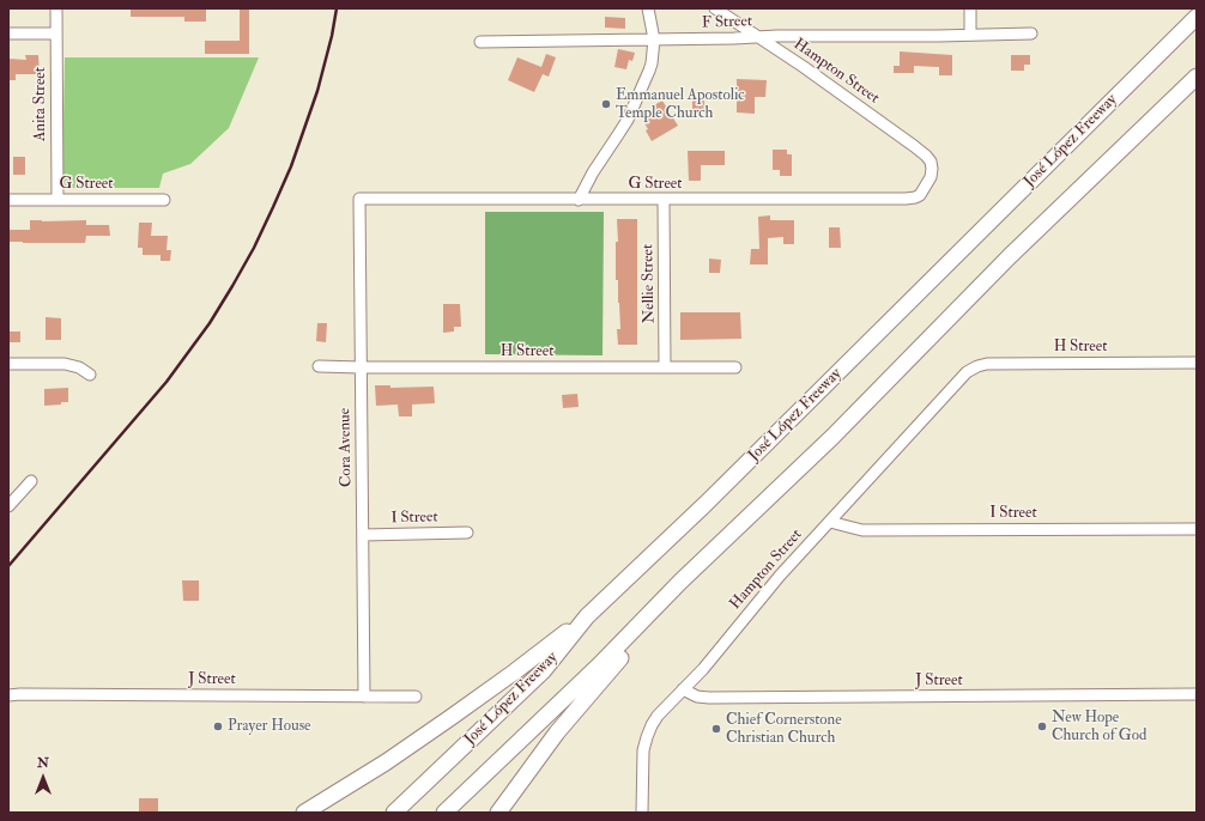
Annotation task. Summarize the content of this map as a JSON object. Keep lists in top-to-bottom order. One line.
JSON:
{"streets":{"highway":["José López Freeway"],"street":["F Street","Hampton Street","Anita Street","G Street","Nellie Street","H Street","Cora Avenue","I Street","J Street"]},"crossings":[["F Street","Hampton Street"],["Hampton Street","G Street"],["Hampton Street","H Street"],["Hampton Street","I Street"],["Hampton Street","J Street"],["Anita Street","G Street"],["G Street","Nellie Street"],["G Street","Cora Avenue"],["Nellie Street","H Street"],["H Street","Cora Avenue"],["Cora Avenue","I Street"],["Cora Avenue","J Street"]],"places":["Emmanuel Apostolic Temple Church","Prayer House","New Hope Church of God","Chief Cornerstone Christian Church"],"north":"top"}
